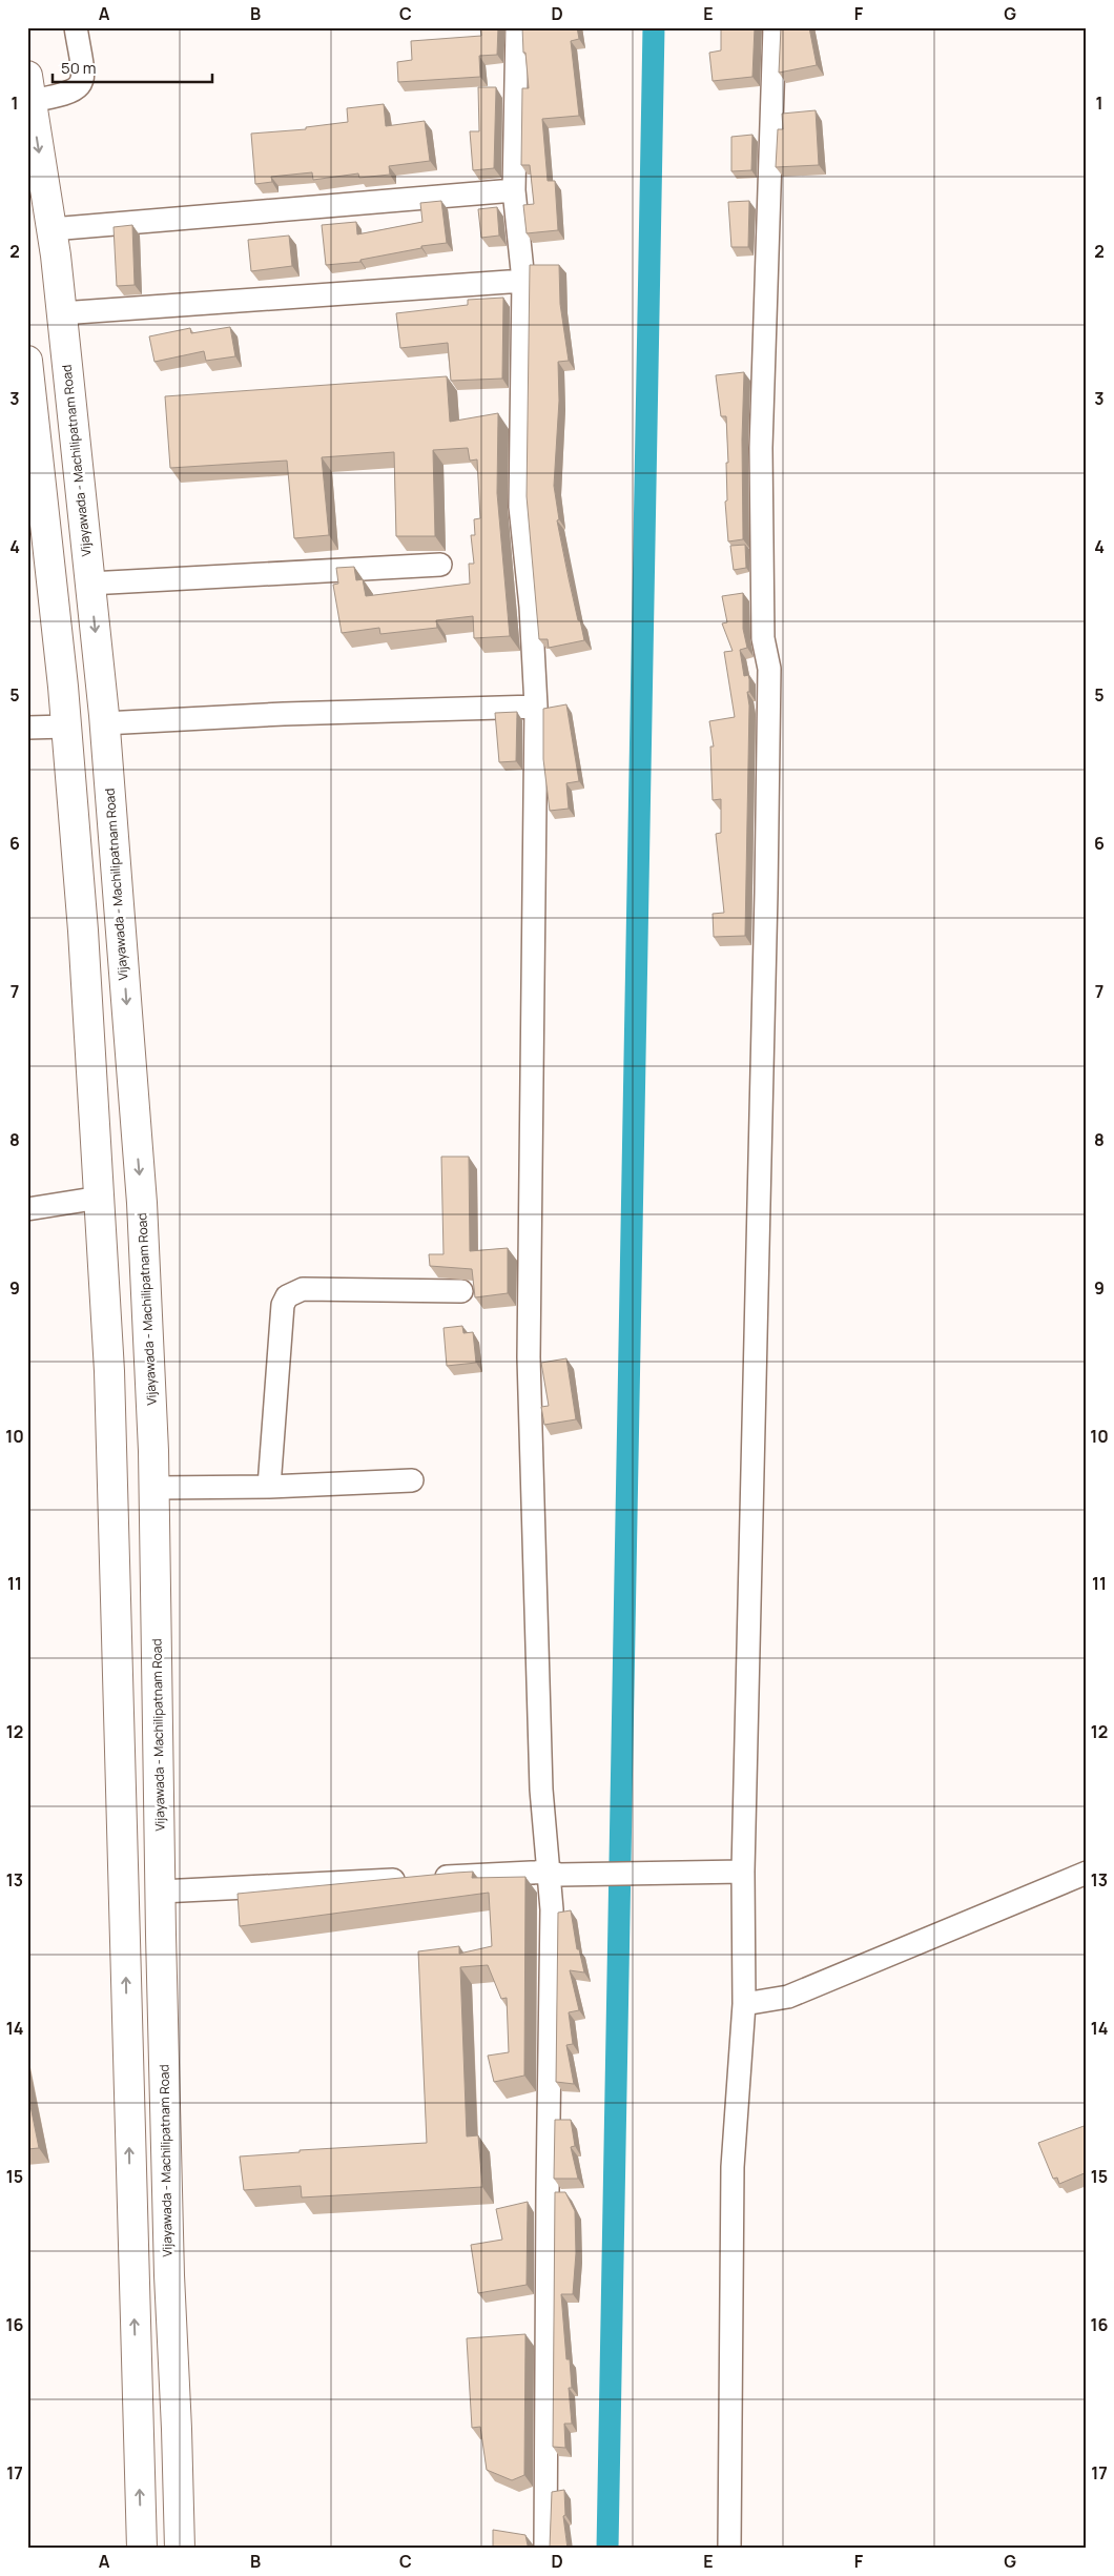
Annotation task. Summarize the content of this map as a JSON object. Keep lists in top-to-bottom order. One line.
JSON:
{"streets":{"highway":["Vijayawada - Machilipatnam Road"]},"scale_bar":"50 m","grid":{"columns":["A","B","C","D","E","F","G"],"rows":["1","2","3","4","5","6","7","8","9","10","11","12","13","14","15","16","17"]}}
